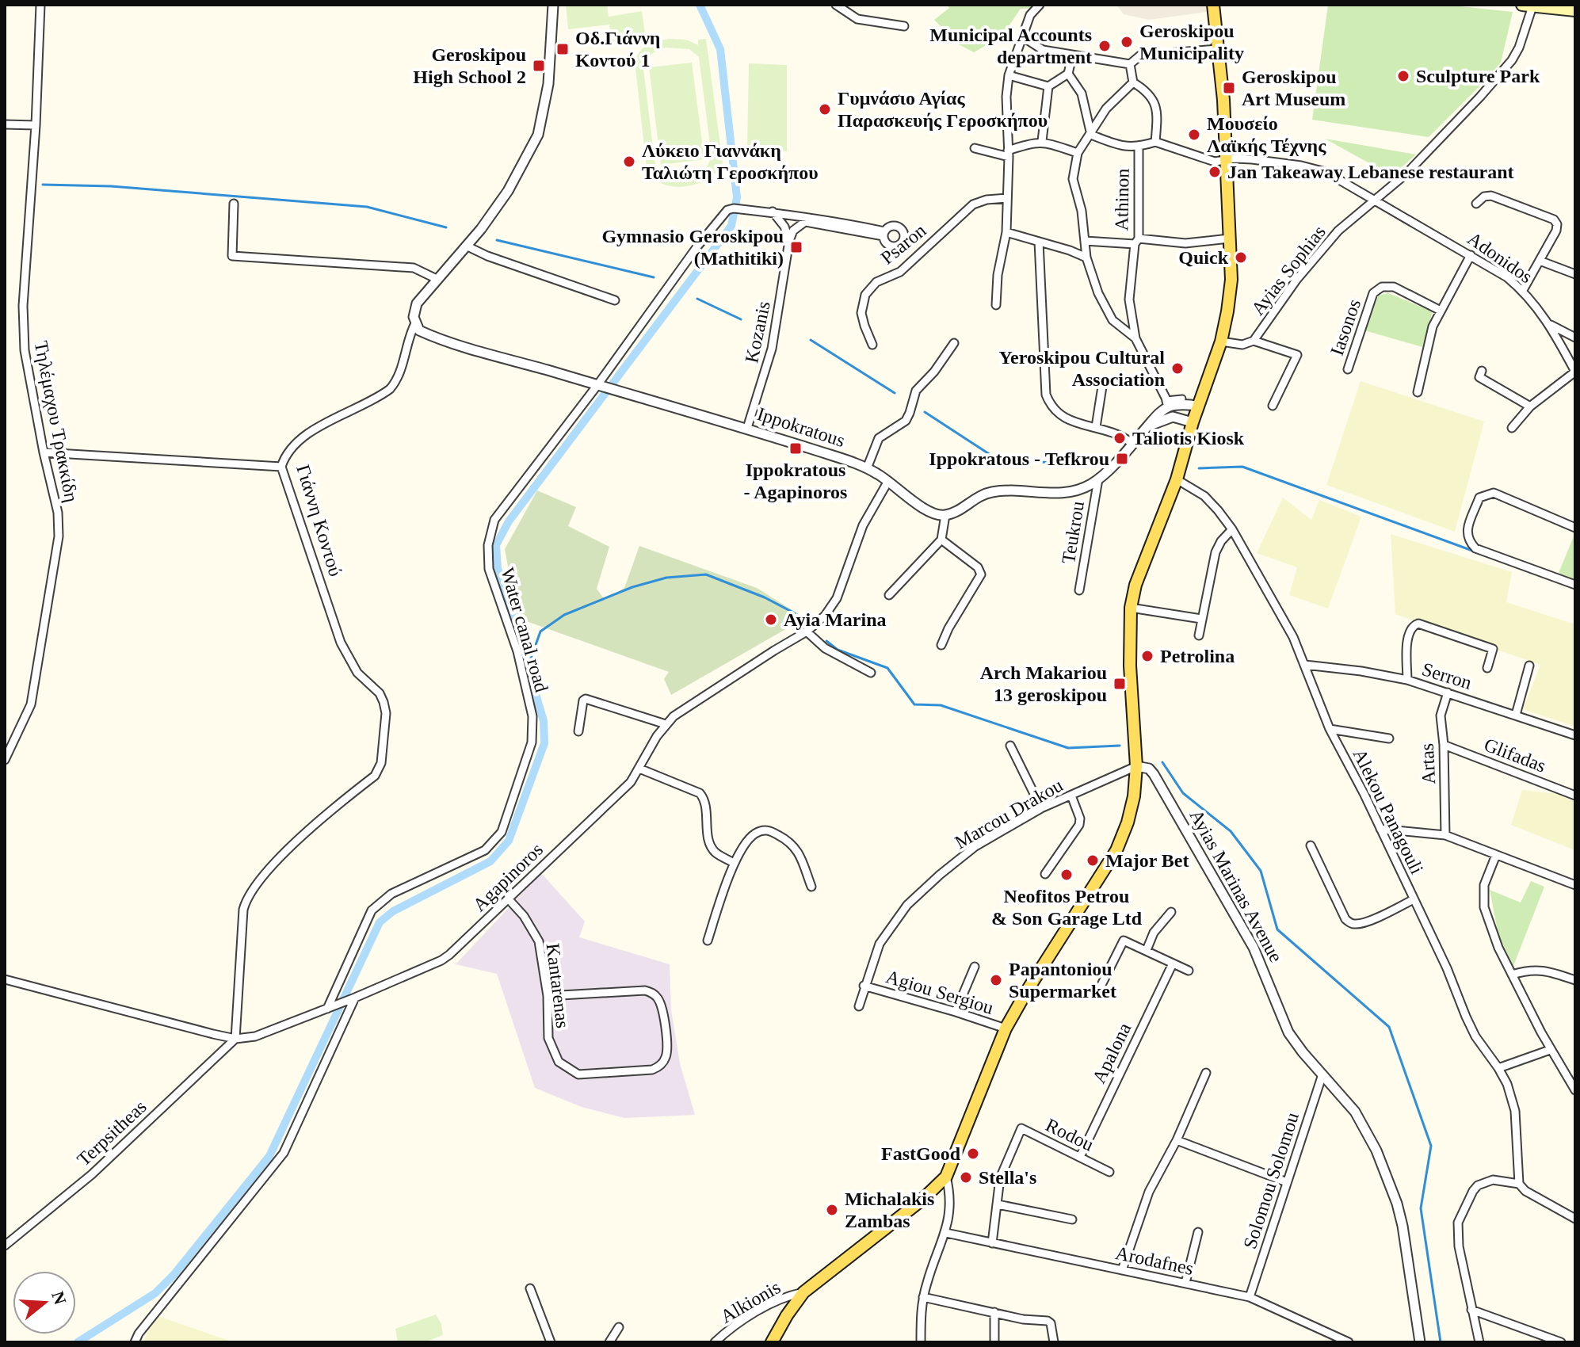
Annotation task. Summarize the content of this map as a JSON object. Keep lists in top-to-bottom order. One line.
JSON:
{"streets":{"street":["Athinon","Psaron","Adonidos","Ayias Sophias","Iasonos","Kozanis","Τηλέμαχου Τρακκίδη","Ippokratous","Γιάννη Κοντού","Teukrou","Water canal road","Serron","Glifadas","Artas","Alekou Panagouli","Marcou Drakou","Agapinoros","Ayias Marinas Avenue","Kantarenas","Agiou Sergiou","Apalona","Terpsitheas","Rodou","Solomou Solomou","Arodafnes","Alkionis"]},"crossings":[["Athinon","Adonidos"],["Adonidos","Ayias Sophias"],["Kozanis","Ippokratous"],["Ippokratous","Γιάννη Κοντού"],["Ippokratous","Water canal road"],["Ippokratous","Agapinoros"],["Γιάννη Κοντού","Agapinoros"],["Γιάννη Κοντού","Terpsitheas"],["Water canal road","Agapinoros"],["Serron","Artas"],["Serron","Alekou Panagouli"],["Glifadas","Artas"],["Marcou Drakou","Ayias Marinas Avenue"],["Marcou Drakou","Agiou Sergiou"],["Agapinoros","Kantarenas"],["Agapinoros","Terpsitheas"],["Ayias Marinas Avenue","Solomou Solomou"],["Apalona","Rodou"],["Rodou","Arodafnes"],["Solomou Solomou","Arodafnes"]],"places":{"other":["Geroskipou Municipality","Municipal Accounts department","Sculpture Park","Γυμνάσιο Αγίας Παρασκευής Γεροσκήπου","Μουσείο Λαϊκής Τέχνης","Λύκειο Γιαννάκη Ταλιώτη Γεροσκήπου","Jan Takeaway Lebanese restaurant","Quick","Yeroskipou Cultural Association","Taliotis Kiosk","Ayia Marina","Petrolina","Major Bet","Neofitos Petrou & Son Garage Ltd","Papantoniou Supermarket","FastGood","Stella's","Michalakis Zambas"],"transit":["Οδ.Γιάννη Κοντού 1","Geroskipou High School 2","Geroskipou Art Museum","Gymnasio Geroskipou (Mathitiki)","Ippokratous - Agapinoros","Ippokratous - Tefkrou","Arch Makariou 13 geroskipou"]},"north":"right"}
